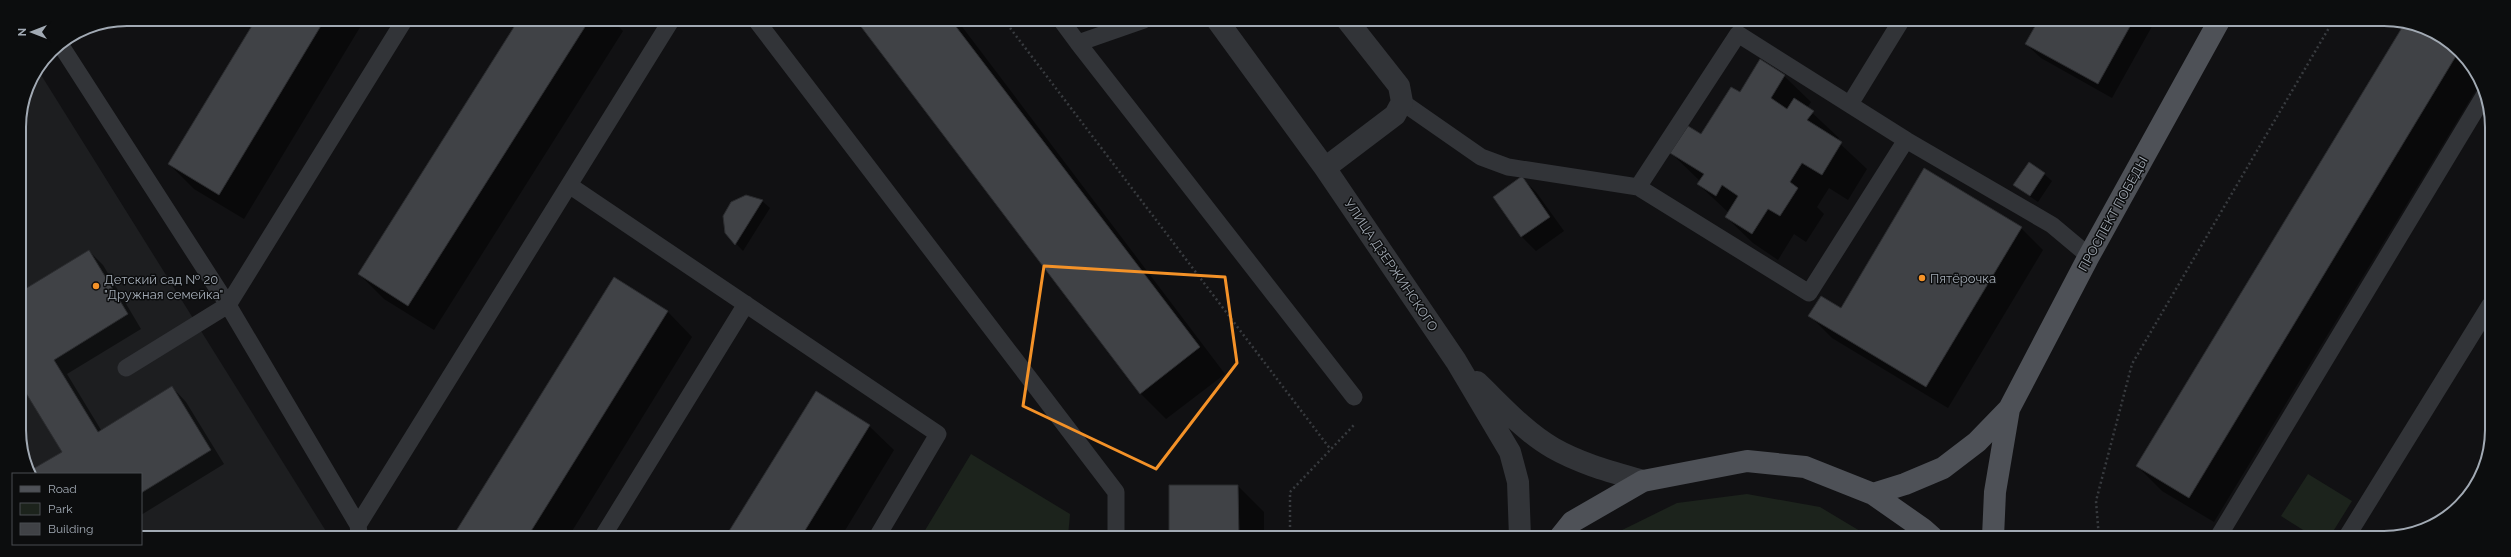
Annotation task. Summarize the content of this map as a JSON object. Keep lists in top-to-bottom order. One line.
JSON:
{"streets":{"main road":["ПРОСПЕКТ ПОБЕДЫ"],"street":["УЛИЦА ДЗЕРЖИНСКОГО"]},"places":["Пятёрочка","Детский сад № 20 \"Дружная семейка\""],"legend":["Road","Park","Building"],"north":"left"}
